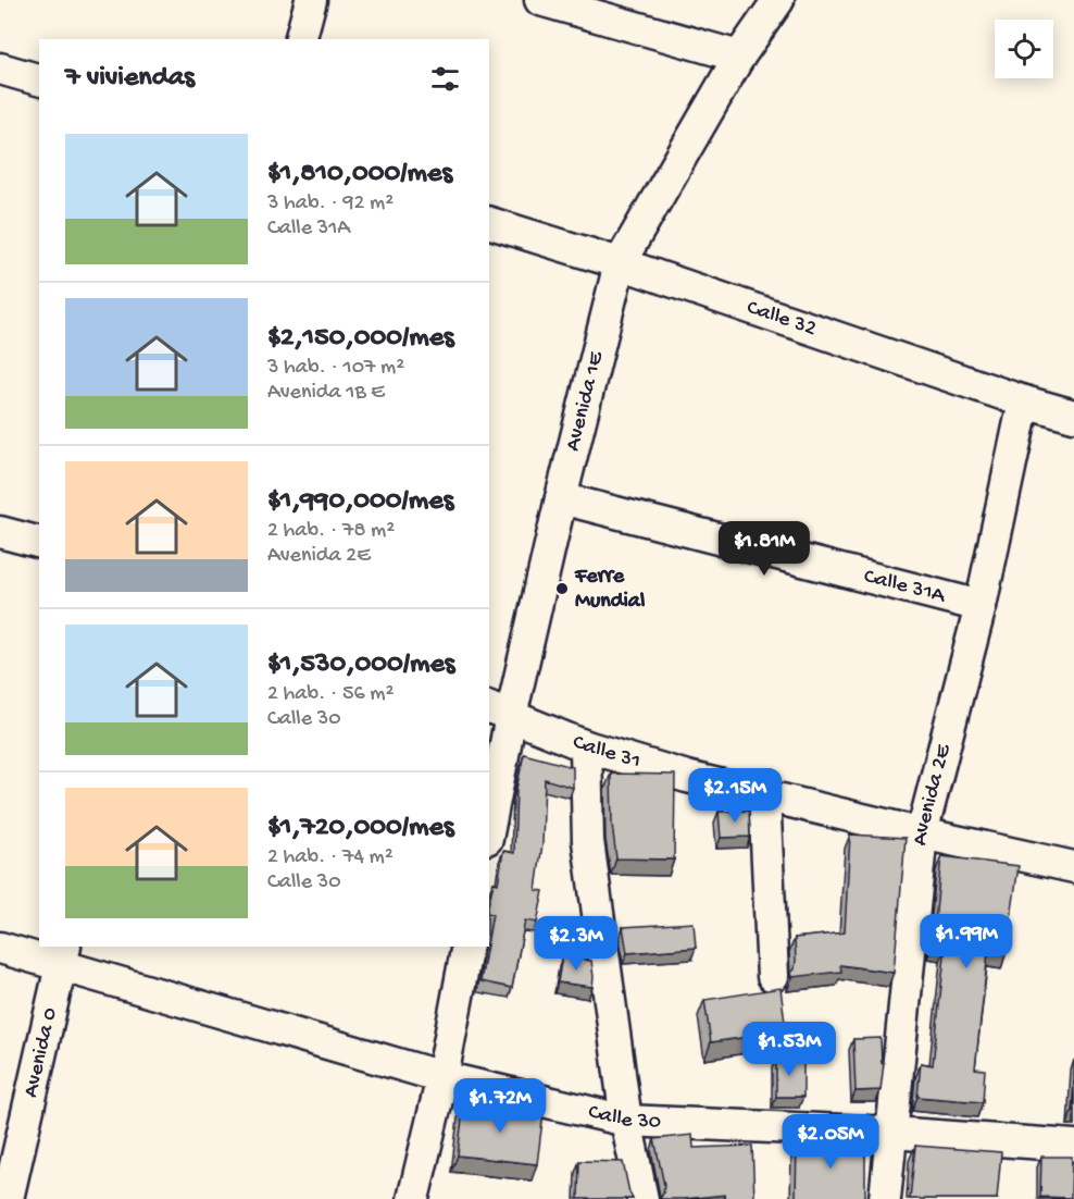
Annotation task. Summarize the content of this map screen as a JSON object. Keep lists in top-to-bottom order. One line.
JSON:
{"streets":{"street":["Calle 32","Avenida 1E","Calle 31A","Calle 31","Avenida 2E","Avenida 0","Calle 30"]},"crossings":[["Calle 32","Avenida 1E"],["Calle 32","Avenida 2E"],["Avenida 1E","Calle 31A"],["Avenida 1E","Calle 31"],["Calle 31A","Avenida 2E"],["Calle 31","Avenida 2E"],["Avenida 2E","Calle 30"],["Avenida 0","Calle 30"]],"places":["Ferre Mundial"],"page":{"heading":"7 viviendas","list":[{"name":"$1,810,000/mes","note":"3 hab. · 92 m² · Calle 31A"},{"name":"$2,150,000/mes","note":"3 hab. · 107 m² · Avenida 1B E"},{"name":"$1,990,000/mes","note":"2 hab. · 78 m² · Avenida 2E"},{"name":"$1,530,000/mes","note":"2 hab. · 56 m² · Calle 30"},{"name":"$1,720,000/mes","note":"2 hab. · 74 m² · Calle 30"}],"price":["$1.81M","$2.15M","$1.99M","$2.3M","$1.53M","$1.72M","$2.05M"]}}
